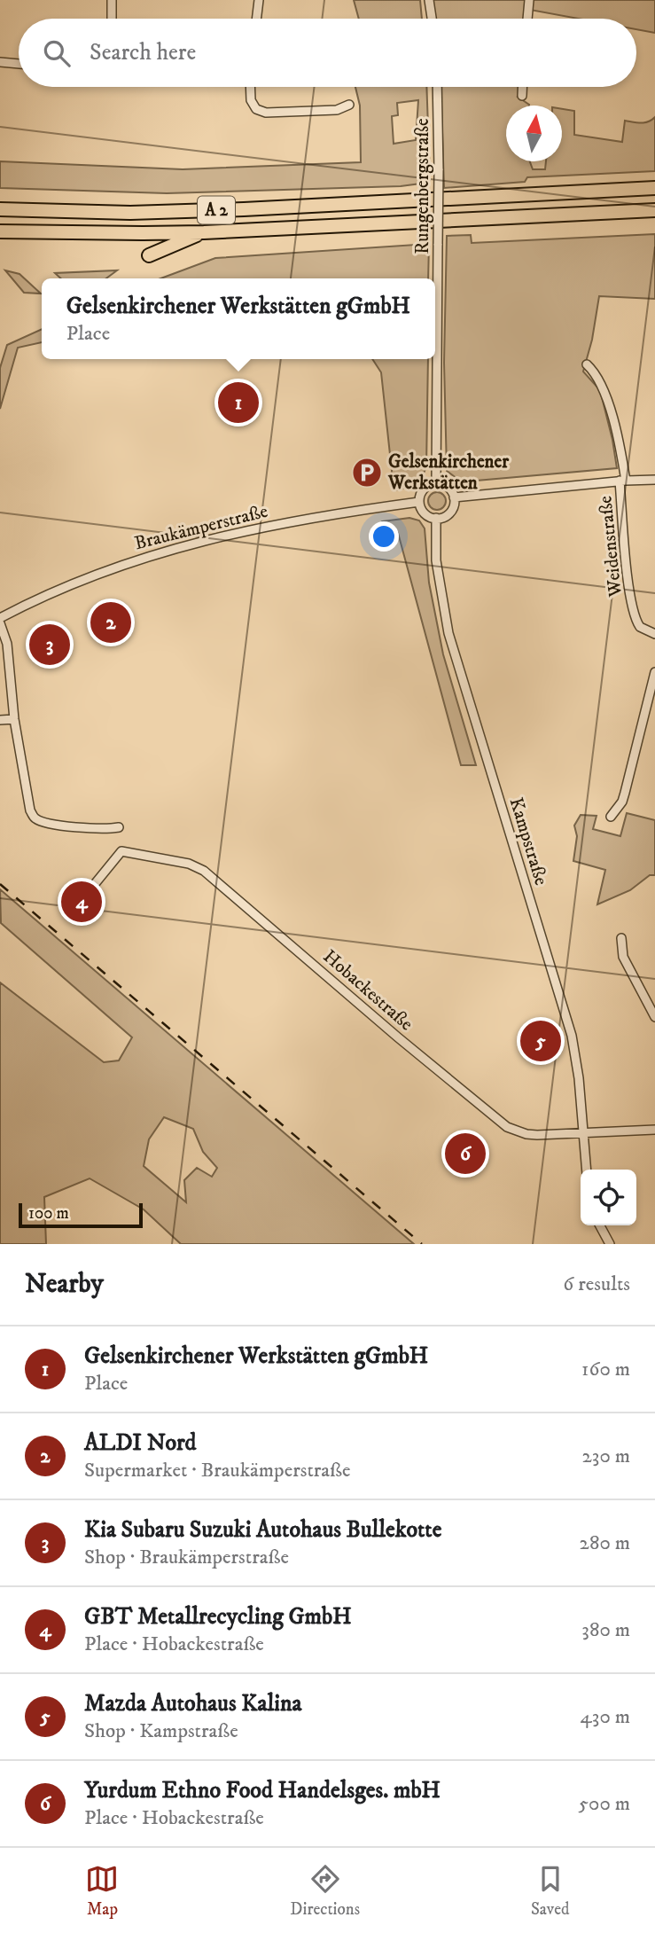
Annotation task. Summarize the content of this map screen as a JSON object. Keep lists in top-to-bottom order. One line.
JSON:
{"streets":{"highway":["A 2"],"street":["Rungenbergstraße","Braukämperstraße","Weidenstraße","Kampstraße","Hobackestraße"]},"crossings":[["Rungenbergstraße","Braukämperstraße"],["Rungenbergstraße","Kampstraße"],["Braukämperstraße","Kampstraße"],["Kampstraße","Hobackestraße"]],"places":{"parking":["Gelsenkirchener Werkstätten"]},"scale_bar":"100 m","north":"top","page":{"search":"Search here","popup":["Gelsenkirchener Werkstätten gGmbH","Place"],"pins":["1","2","3","4","5","6"],"scale":"100 m","heading":["Nearby","6 results"],"list":[{"mark":"1","name":"Gelsenkirchener Werkstätten gGmbH","note":"Place","value":"160 m"},{"mark":"2","name":"ALDI Nord","note":"Supermarket · Braukämperstraße","value":"230 m"},{"mark":"3","name":"Kia Subaru Suzuki Autohaus Bullekotte","note":"Shop · Braukämperstraße","value":"280 m"},{"mark":"4","name":"GBT Metallrecycling GmbH","note":"Place · Hobackestraße","value":"380 m"},{"mark":"5","name":"Mazda Autohaus Kalina","note":"Shop · Kampstraße","value":"430 m"},{"mark":"6","name":"Yurdum Ethno Food Handelsges. mbH","note":"Place · Hobackestraße","value":"500 m"}],"nav":["Map","Directions","Saved"]}}
